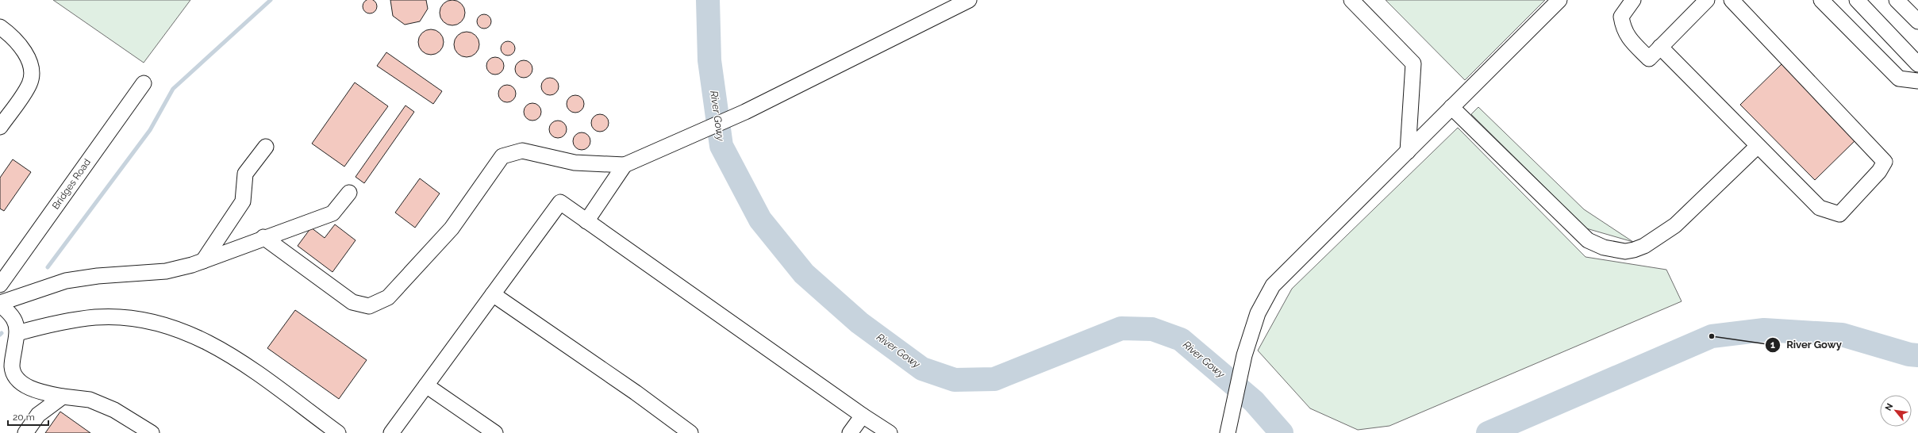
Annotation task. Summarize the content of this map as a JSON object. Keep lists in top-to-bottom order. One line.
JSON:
{"streets":{"street":["Bridges Road"]},"water":["River Gowy"],"places":["River Gowy"],"scale_bar":"20 m","north":"top left"}
